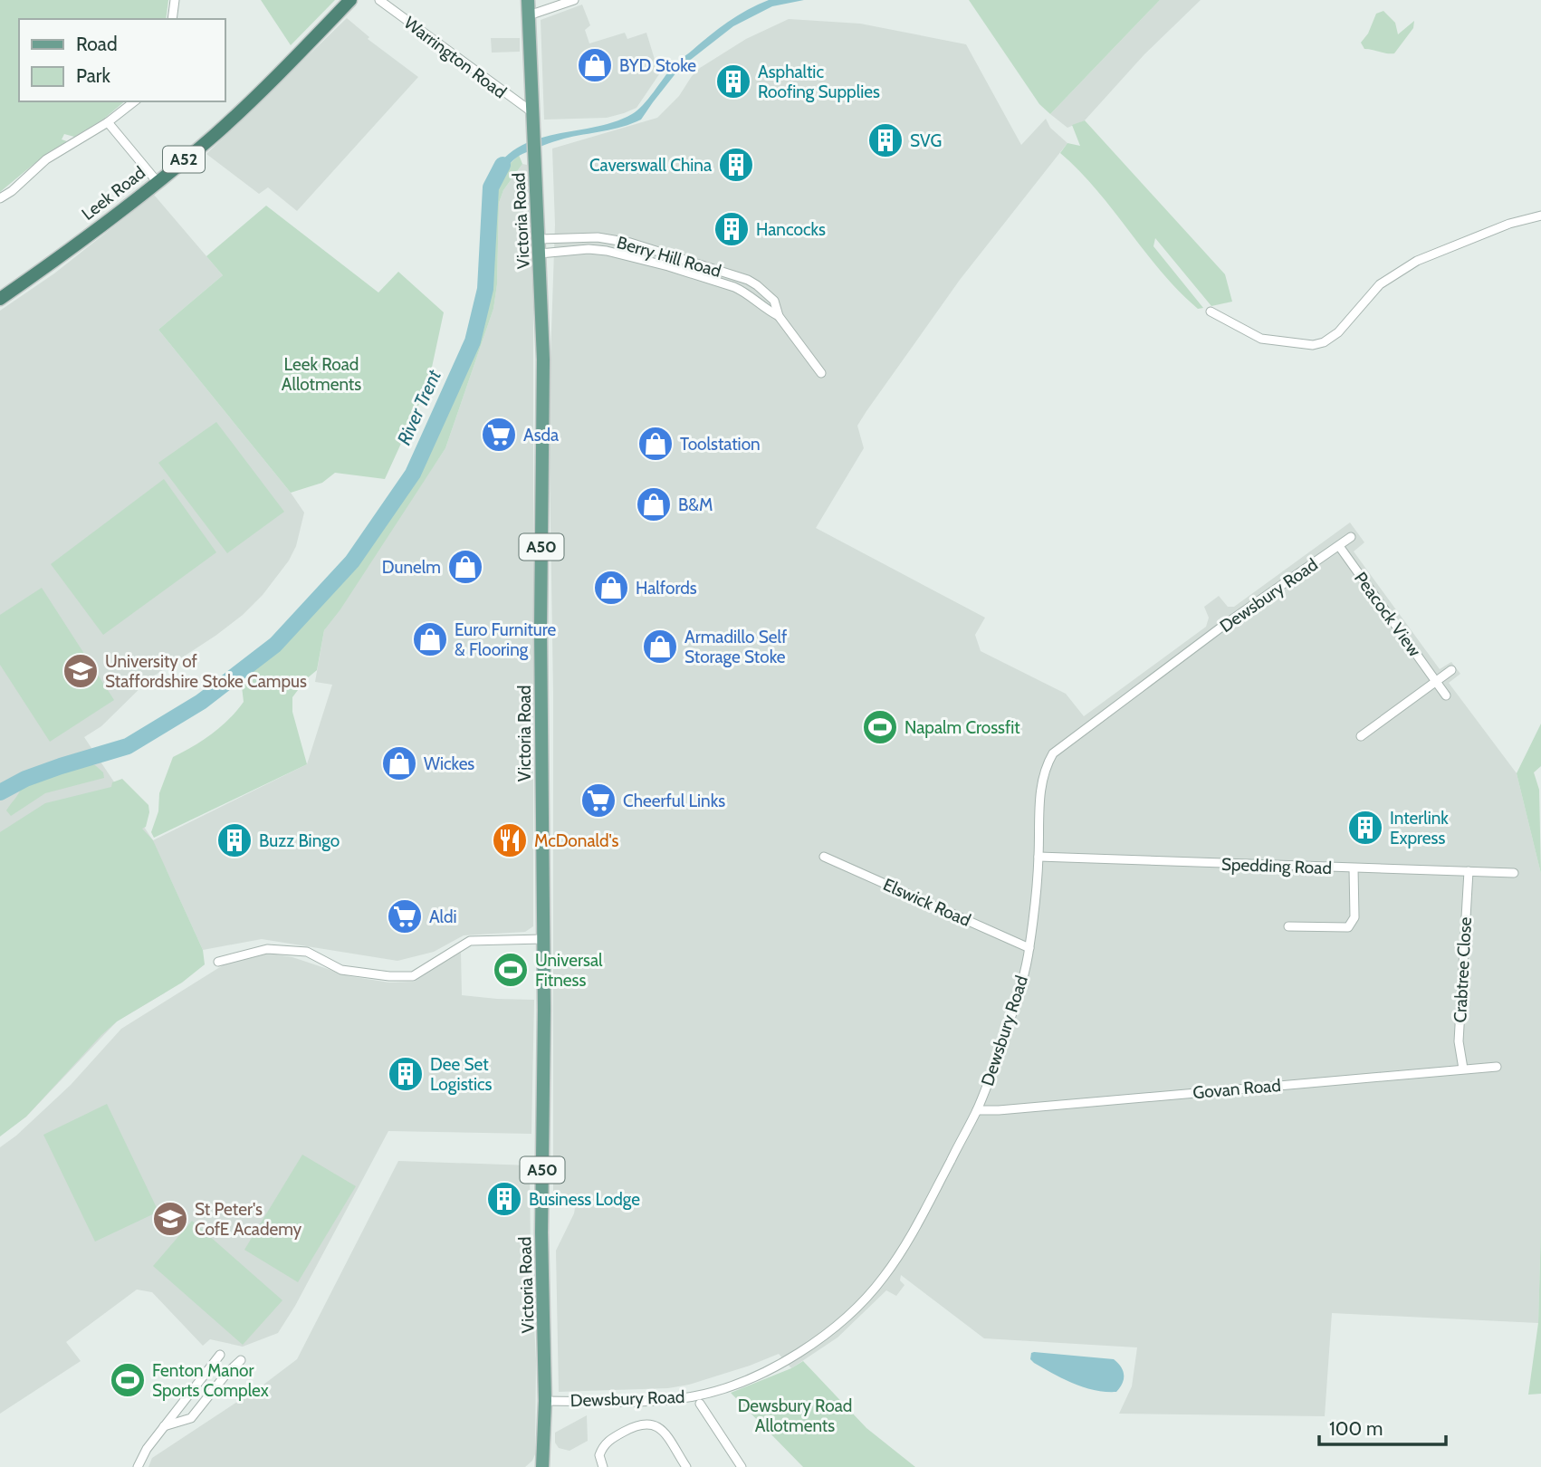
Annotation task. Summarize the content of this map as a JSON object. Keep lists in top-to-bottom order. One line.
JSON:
{"streets":{"highway":["A52","Leek Road"],"main road":["Victoria Road","A50"],"street":["Warrington Road","Berry Hill Road","Dewsbury Road","Peacock View","Spedding Road","Elswick Road","Crabtree Close","Govan Road"]},"crossings":[["Warrington Road","Victoria Road"],["Victoria Road","Berry Hill Road"],["Victoria Road","Dewsbury Road"],["Dewsbury Road","Peacock View"],["Dewsbury Road","Spedding Road"],["Dewsbury Road","Elswick Road"],["Dewsbury Road","Govan Road"],["Spedding Road","Crabtree Close"],["Crabtree Close","Govan Road"]],"water":["River Trent"],"parks":["Leek Road Allotments","Dewsbury Road Allotments"],"places":{"shop":["BYD Stoke","Toolstation","B&M","Dunelm","Halfords","Euro Furniture & Flooring","Armadillo Self Storage Stoke","Wickes"],"building":["Asphaltic Roofing Supplies","SVG","Caverswall China","Hancocks","Interlink Express","Buzz Bingo","Dee Set Logistics","Business Lodge"],"supermarket":["Asda","Cheerful Links","Aldi"],"school or university":["University of Staffordshire Stoke Campus","St Peter's CofE Academy"],"sports":["Napalm Crossfit","Universal Fitness","Fenton Manor Sports Complex"],"restaurant":["McDonald's"]},"legend":["Road","Park"],"scale_bar":"100 m"}
